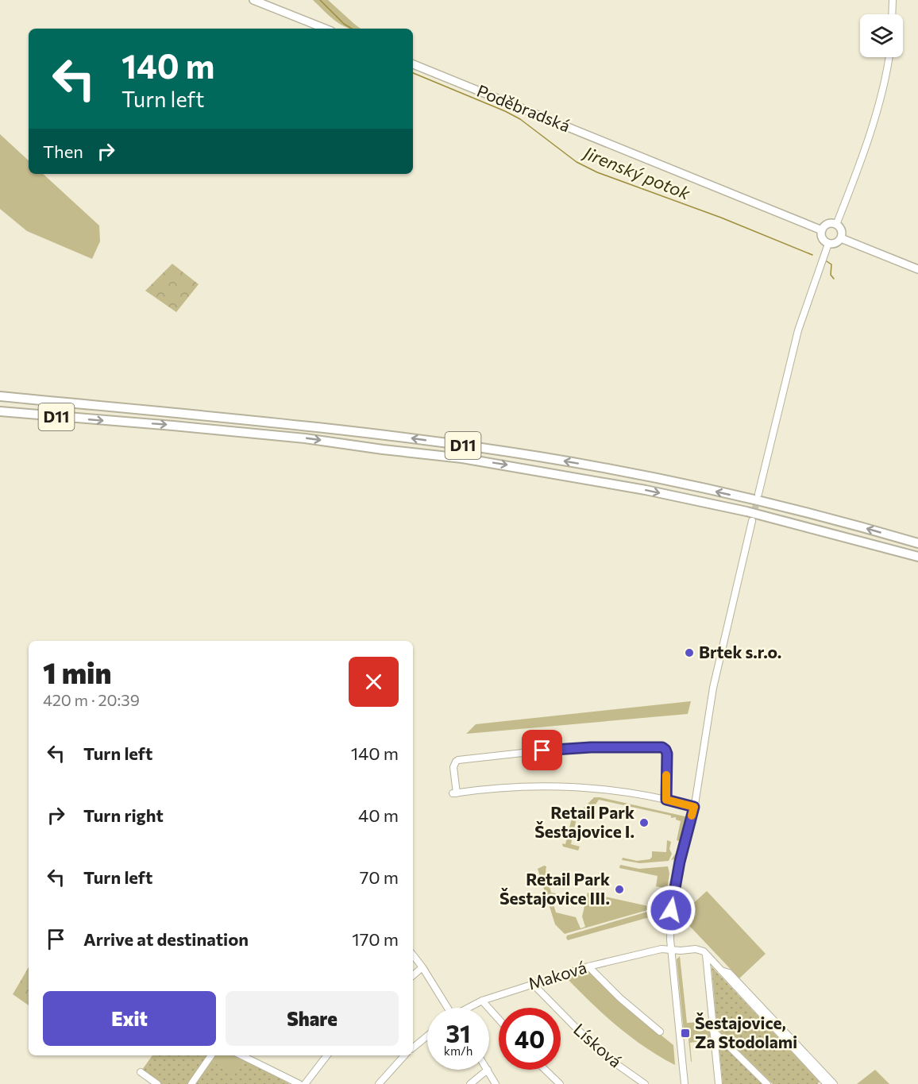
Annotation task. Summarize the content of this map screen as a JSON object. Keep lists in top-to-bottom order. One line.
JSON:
{"streets":{"highway":["D11"],"main road":["Poděbradská"],"street":["Maková","Lísková"]},"crossings":[["Maková","Lísková"]],"water":["Jirenský potok"],"places":{"other":["Brtek s.r.o.","Retail Park Šestajovice I.","Retail Park Šestajovice III."],"transit":["Šestajovice, Za Stodolami"]},"page":{"turn":["140 m","Turn left"],"then":"Then","heading":["1 min","420 m · 20:39"],"list":[{"name":"Turn left","value":"140 m"},{"name":"Turn right","value":"40 m"},{"name":"Turn left","value":"70 m"},{"name":"Arrive at destination","value":"170 m"}],"buttons":["Exit","Share"],"speed":"31 km/h","limit":"40"}}
